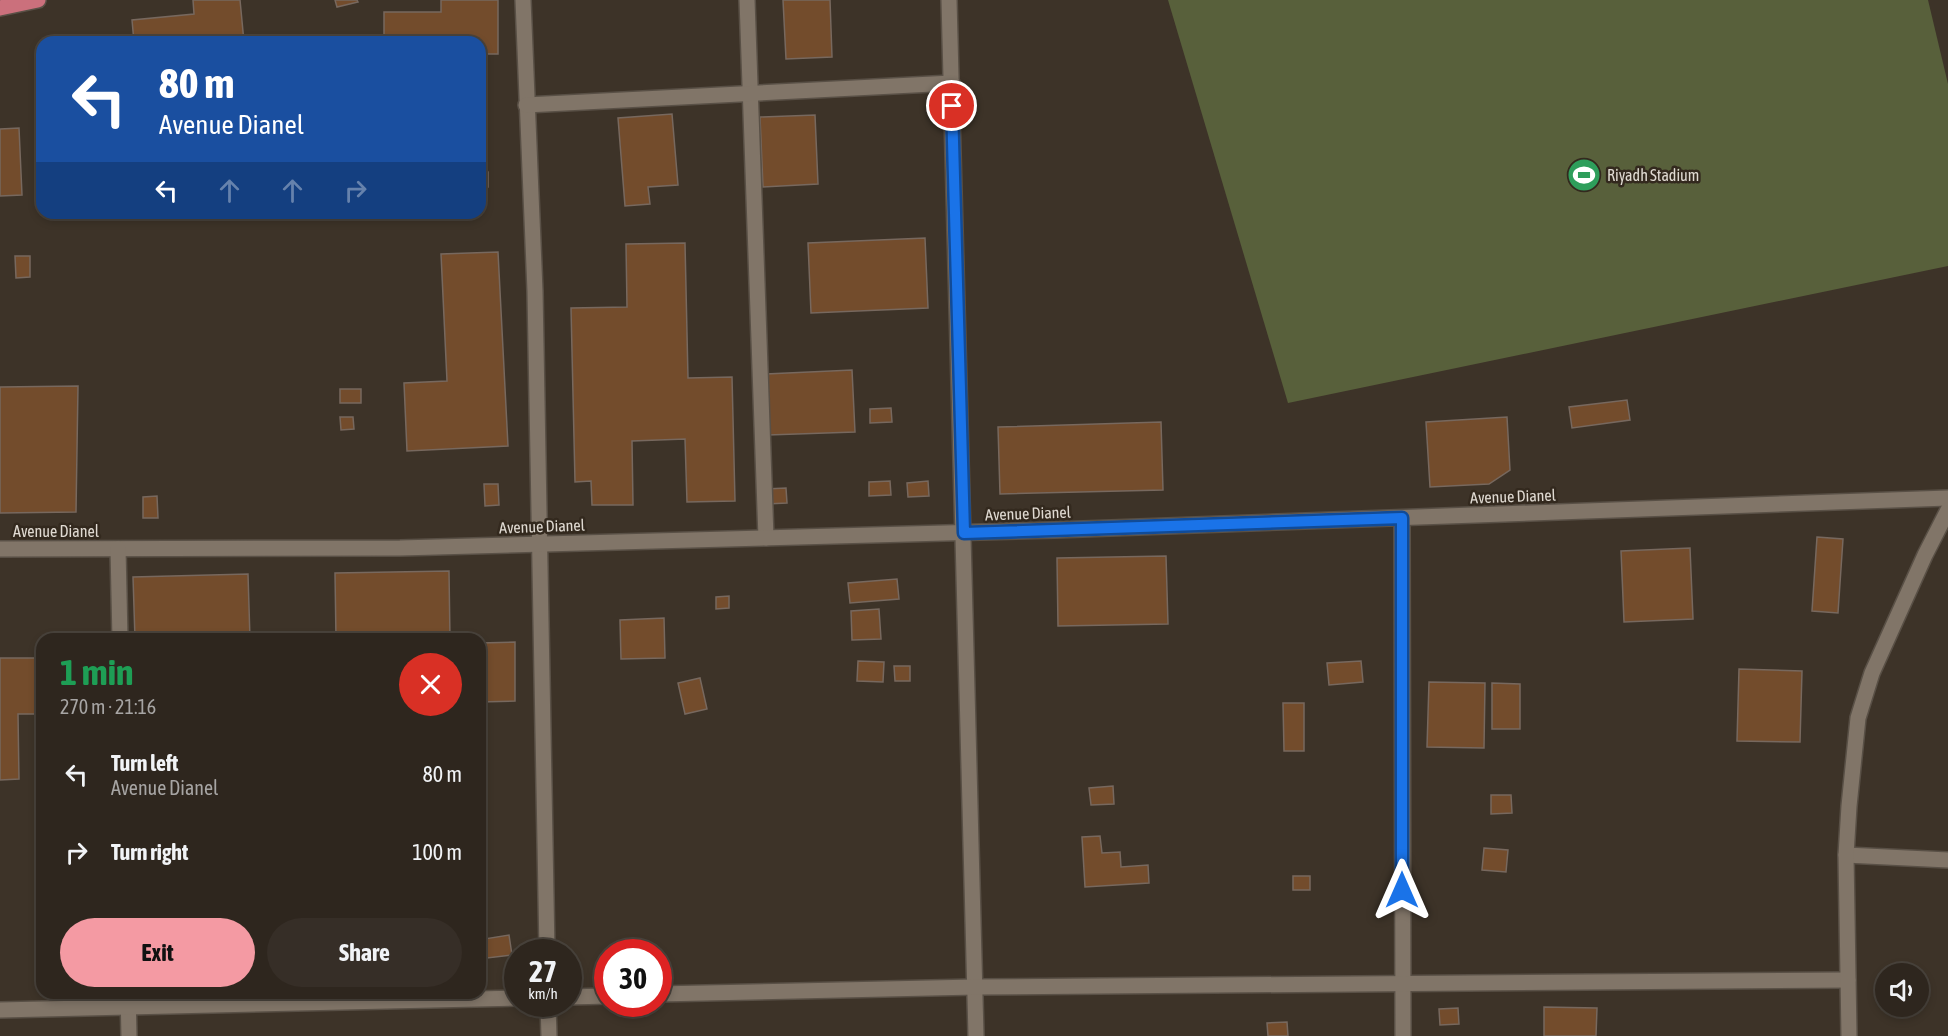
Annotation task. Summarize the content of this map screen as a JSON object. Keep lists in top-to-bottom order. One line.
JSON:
{"streets":{"street":["Avenue Dianel"]},"places":{"sports":["Riyadh Stadium"]},"page":{"turn":["80 m","Avenue Dianel"],"heading":["1 min","270 m · 21:16"],"list":[{"name":"Turn left","note":"Avenue Dianel","value":"80 m"},{"name":"Turn right","value":"100 m"}],"buttons":["Exit","Share"],"speed":"27 km/h","limit":"30"}}
